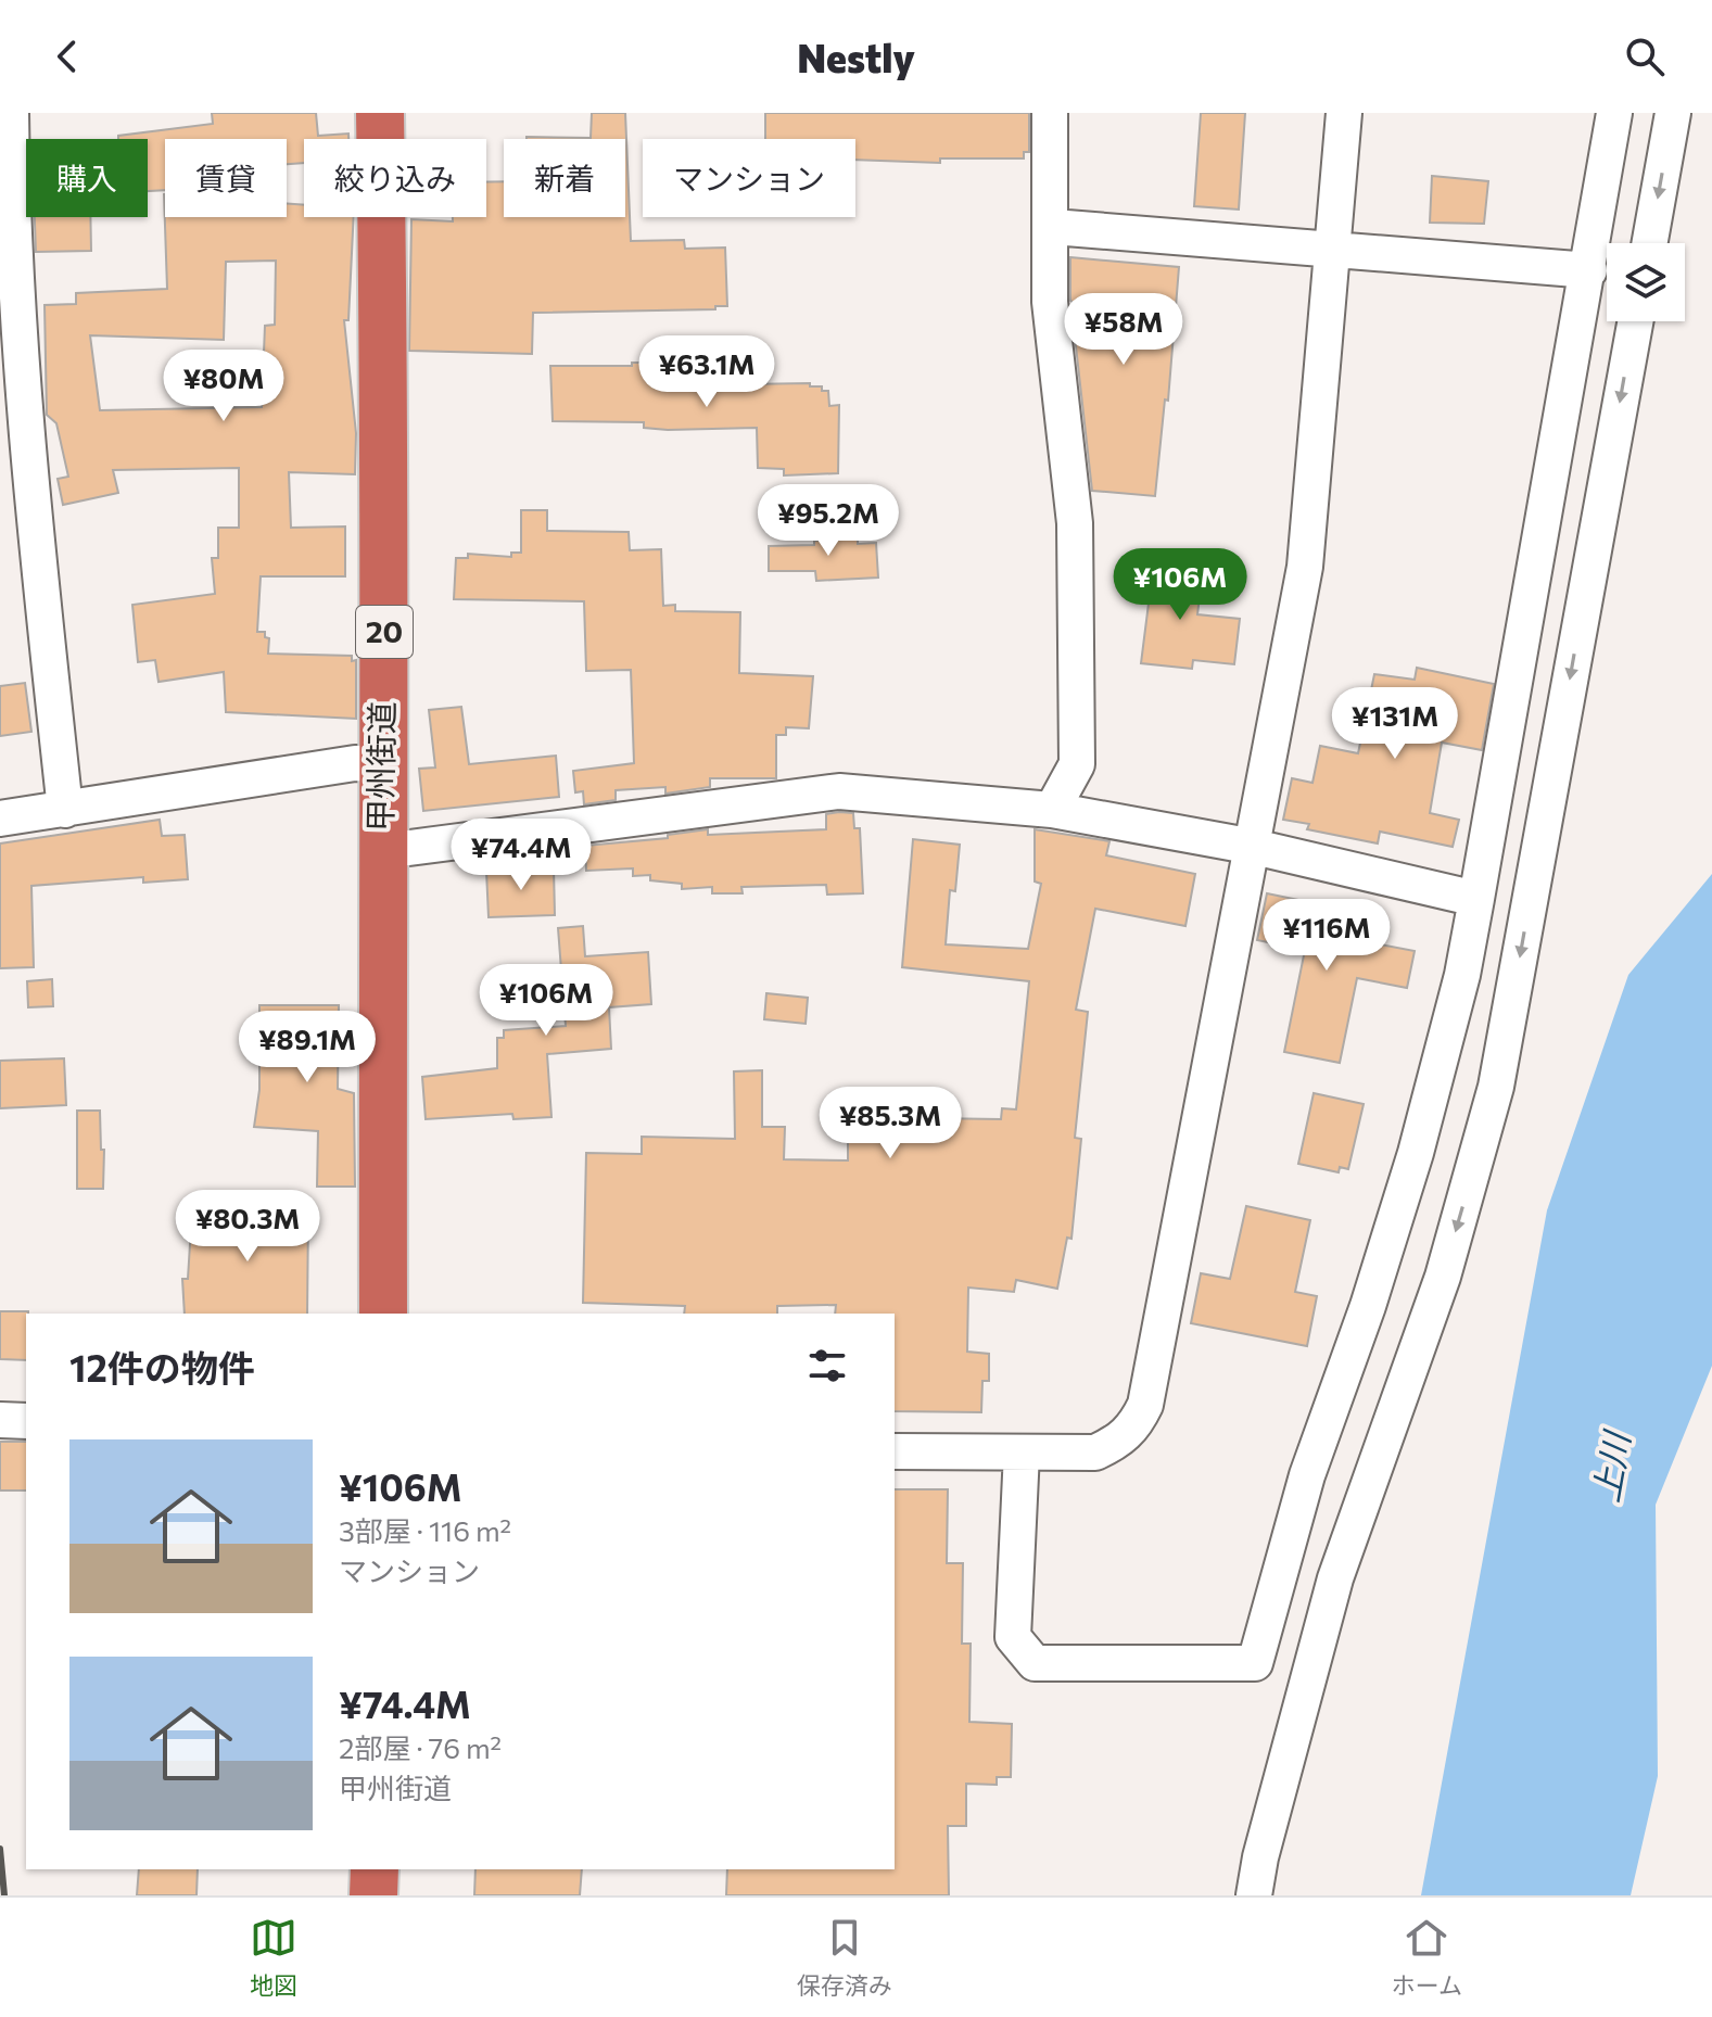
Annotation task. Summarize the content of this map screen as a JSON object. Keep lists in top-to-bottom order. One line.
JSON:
{"streets":{"highway":["20","甲州街道"]},"water":["上川"],"page":{"header":"Nestly","chip":["購入","賃貸","絞り込み","新着","マンション"],"price":["¥58M","¥63.1M","¥80M","¥95.2M","¥106M","¥131M","¥74.4M","¥116M","¥106M","¥89.1M","¥85.3M","¥80.3M"],"heading":"12件の物件","list":[{"name":"¥106M","note":"3部屋 · 116 m² · マンション"},{"name":"¥74.4M","note":"2部屋 · 76 m² · 甲州街道"}],"tabs":["地図","保存済み","ホーム"]}}
